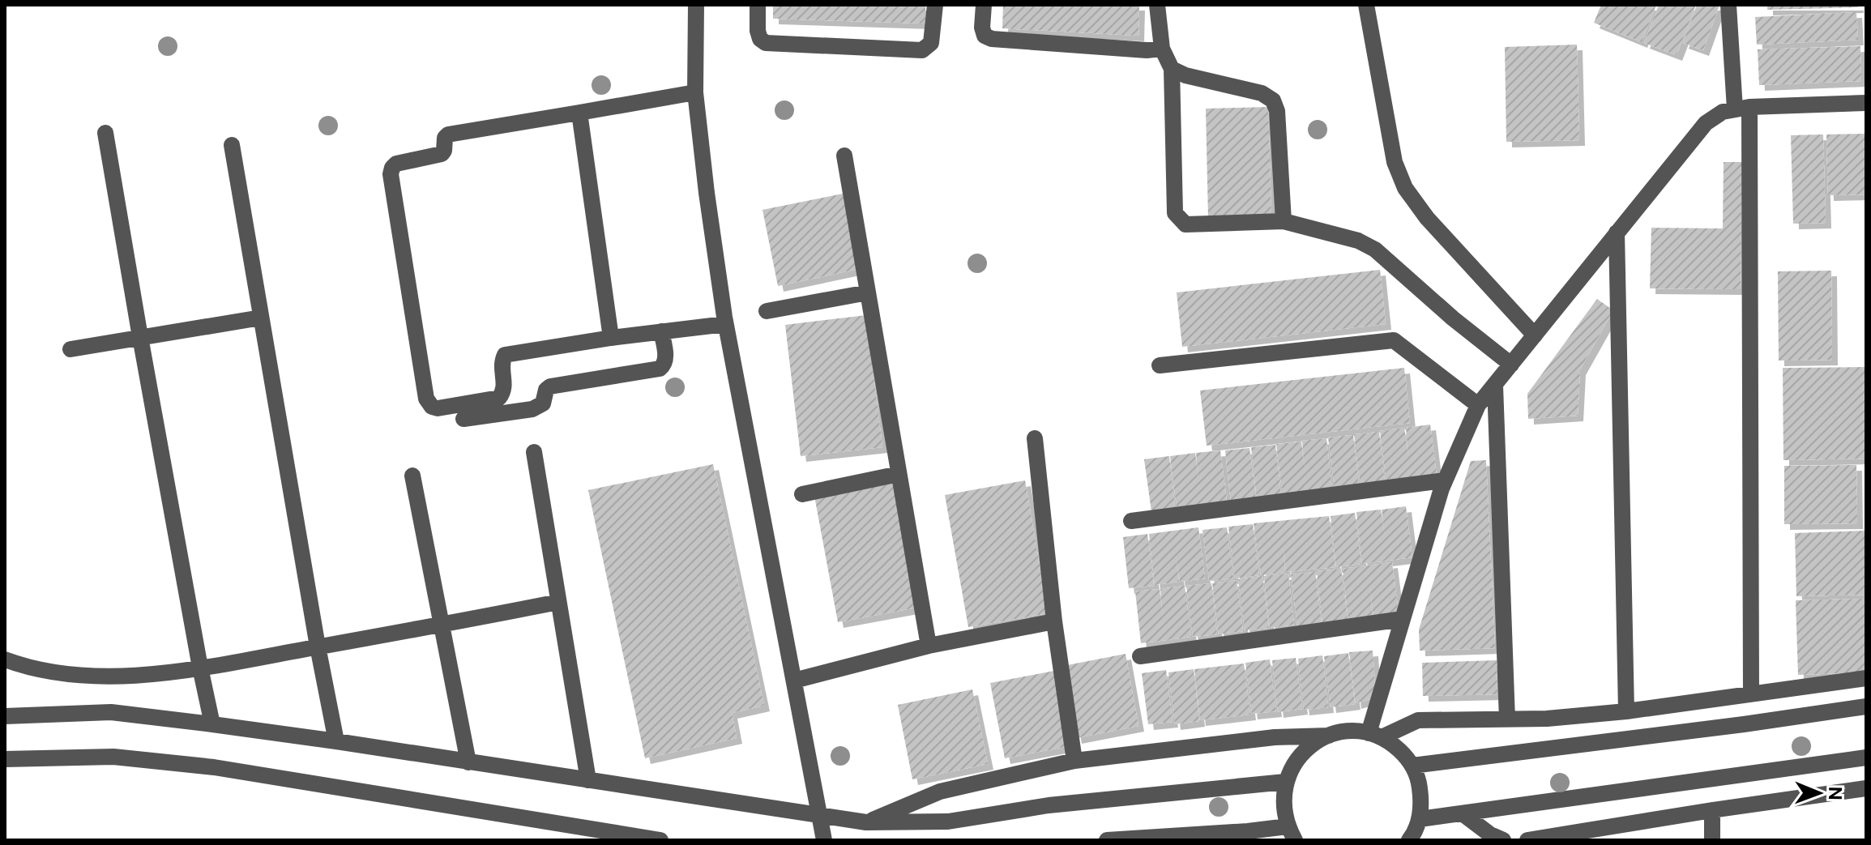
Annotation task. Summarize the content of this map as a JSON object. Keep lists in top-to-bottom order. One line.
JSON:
{"north":"right"}
